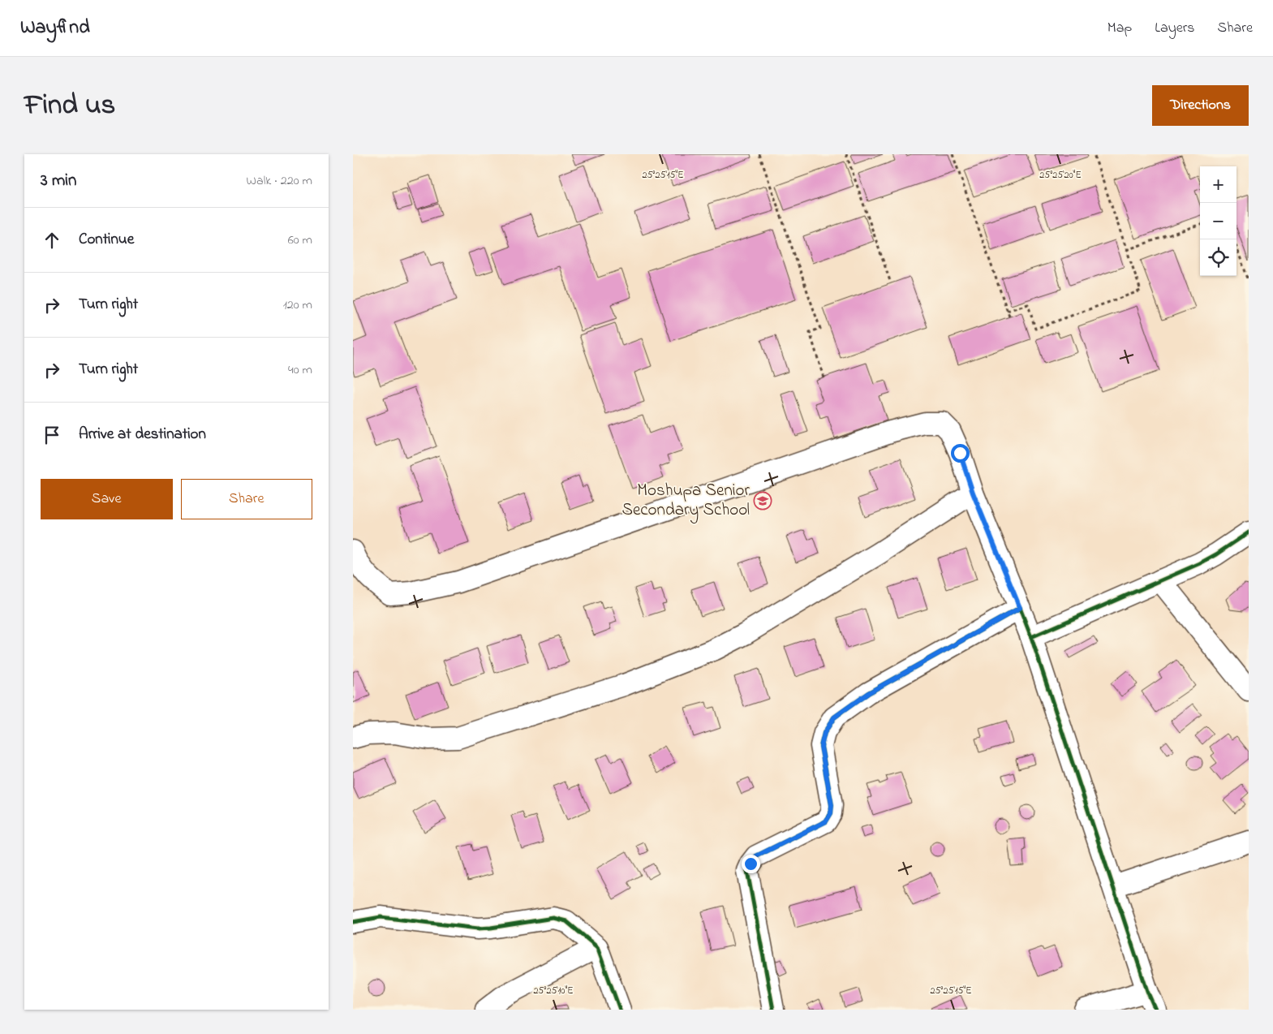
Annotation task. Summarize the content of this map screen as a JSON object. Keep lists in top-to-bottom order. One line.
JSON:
{"places":{"school or university":["Moshupa Senior Secondary School"]},"page":{"header":"Wayfind","nav":["Map","Layers","Share"],"title":"Find us","buttons":["Directions",["Save","Share"]],"heading":["3 min","Walk · 220 m"],"map_buttons":["+","−"],"list":[["Continue","60 m"],["Turn right","120 m"],["Turn right","40 m"],"Arrive at destination"]},"coordinates":["25°25'15\"E","25°25'20\"E","25°25'10\"E"]}
